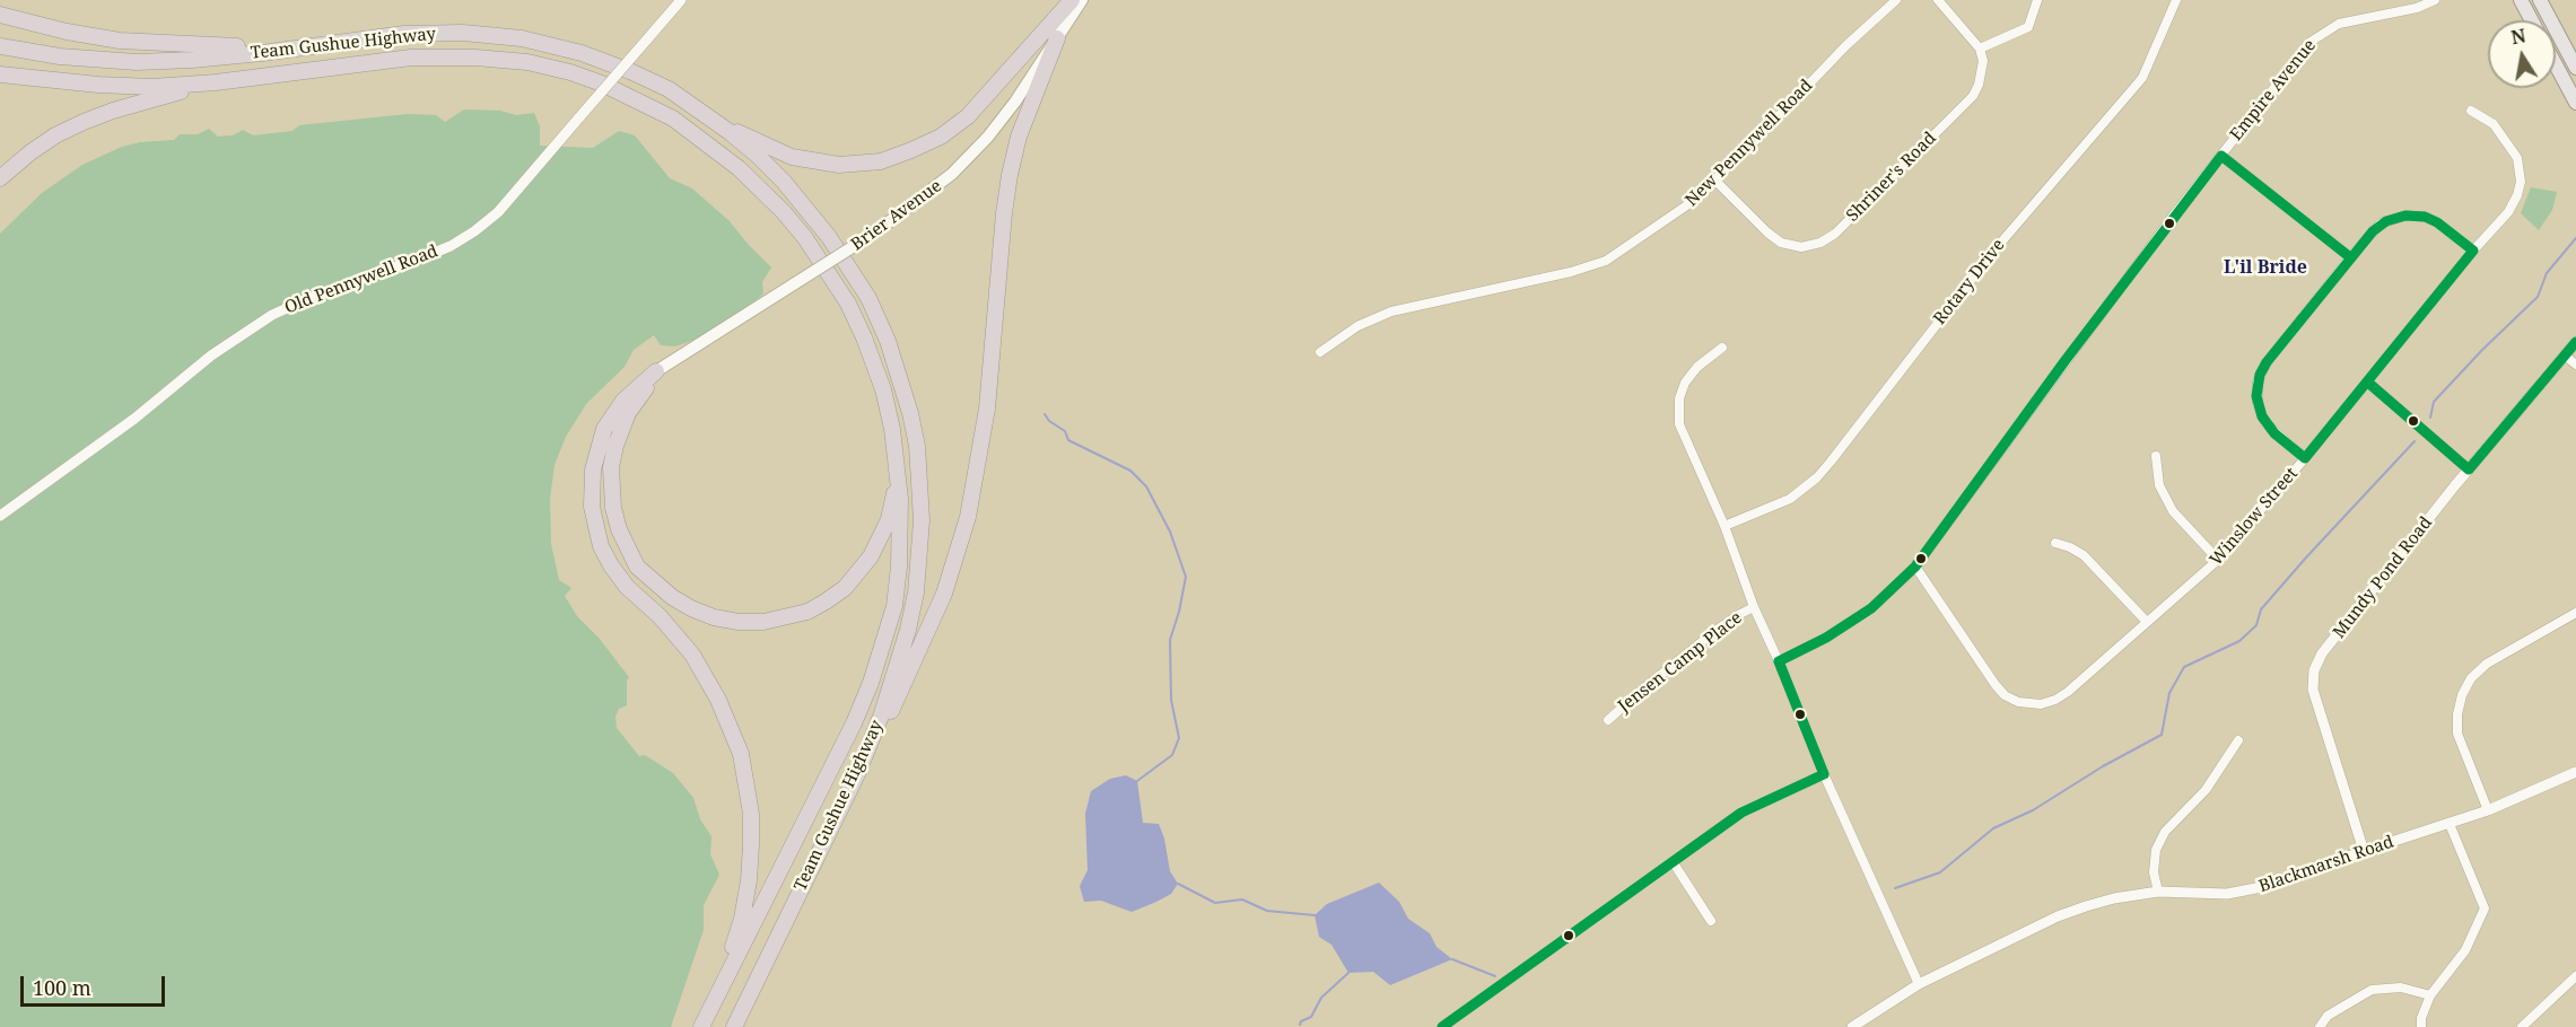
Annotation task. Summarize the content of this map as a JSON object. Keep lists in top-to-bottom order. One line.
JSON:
{"streets":{"highway":["Team Gushue Highway"],"main road":["Brier Avenue"],"street":["Empire Avenue","New Pennywell Road","Shriner's Road","Old Pennywell Road","Rotary Drive","Winslow Street","Mundy Pond Road","Jensen Camp Place","Blackmarsh Road"]},"crossings":[["Empire Avenue","Winslow Street"],["New Pennywell Road","Shriner's Road"],["Mundy Pond Road","Blackmarsh Road"]],"districts":["L'il Bride"],"scale_bar":"100 m","north":"top"}
